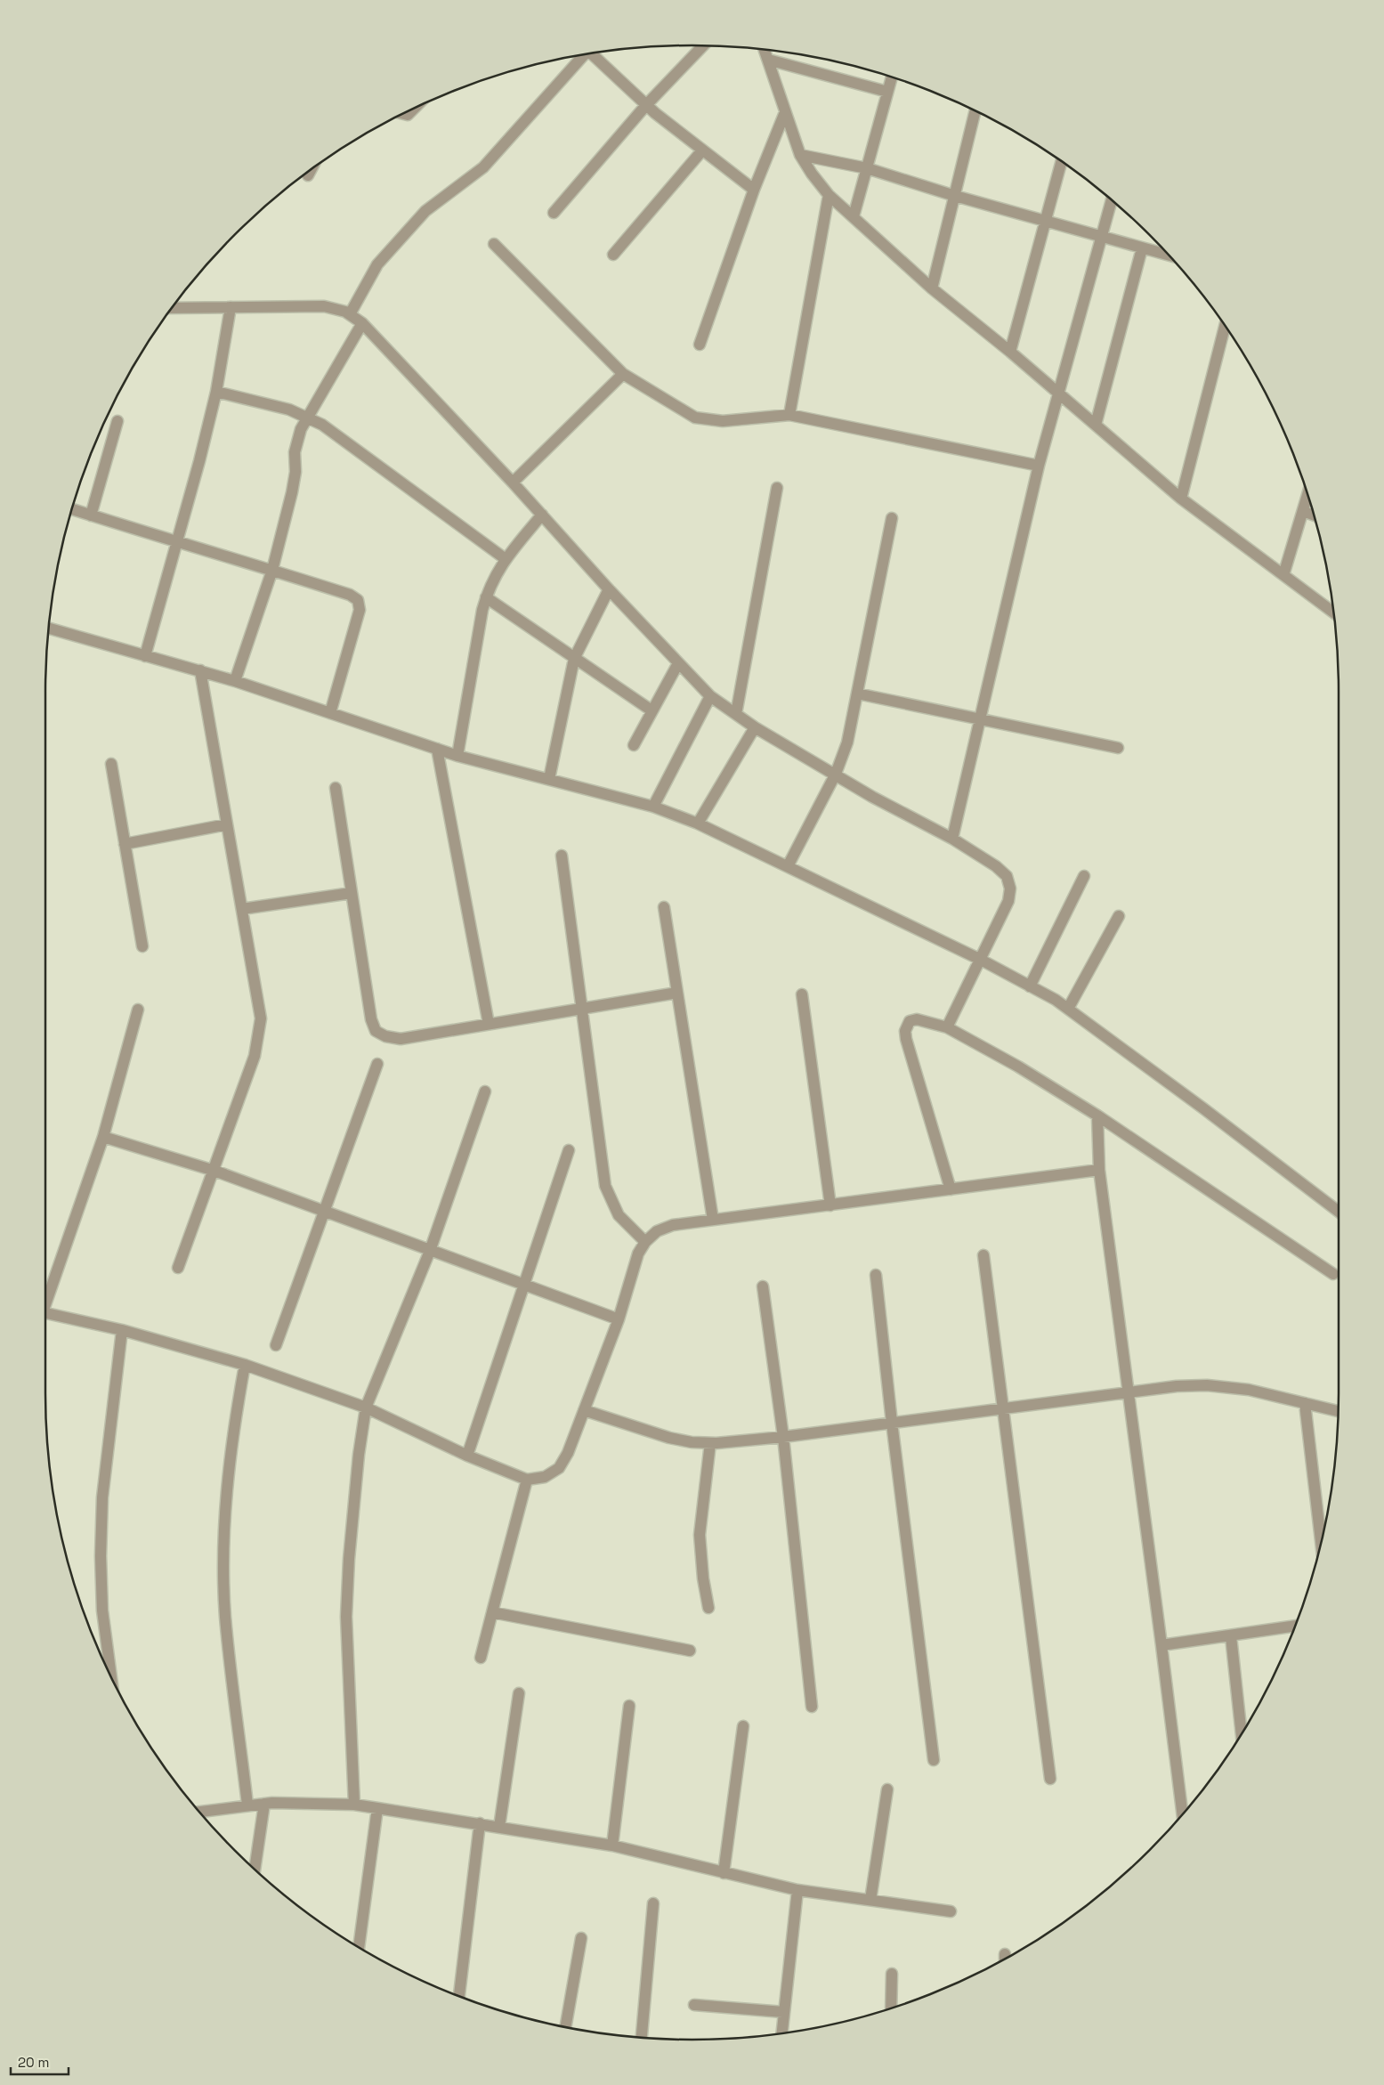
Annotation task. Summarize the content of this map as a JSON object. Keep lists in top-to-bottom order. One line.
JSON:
{"scale_bar":"20 m"}
